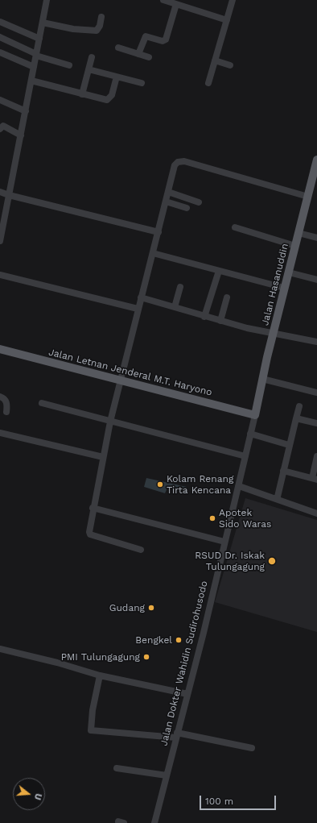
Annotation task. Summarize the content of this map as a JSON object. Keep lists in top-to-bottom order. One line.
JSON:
{"streets":{"main road":["Jalan Hasanuddin","Jalan Letnan Jenderal M.T. Haryono"],"street":["Jalan Dokter Wahidin Sudirohusodo"]},"crossings":[["Jalan Hasanuddin","Jalan Letnan Jenderal M.T. Haryono"],["Jalan Hasanuddin","Jalan Dokter Wahidin Sudirohusodo"],["Jalan Letnan Jenderal M.T. Haryono","Jalan Dokter Wahidin Sudirohusodo"]],"places":["Kolam Renang Tirta Kencana","Apotek Sido Waras","RSUD Dr. Iskak Tulungagung","Gudang","Bengkel","PMI Tulungagung"],"scale_bar":"100 m","north":"right"}
